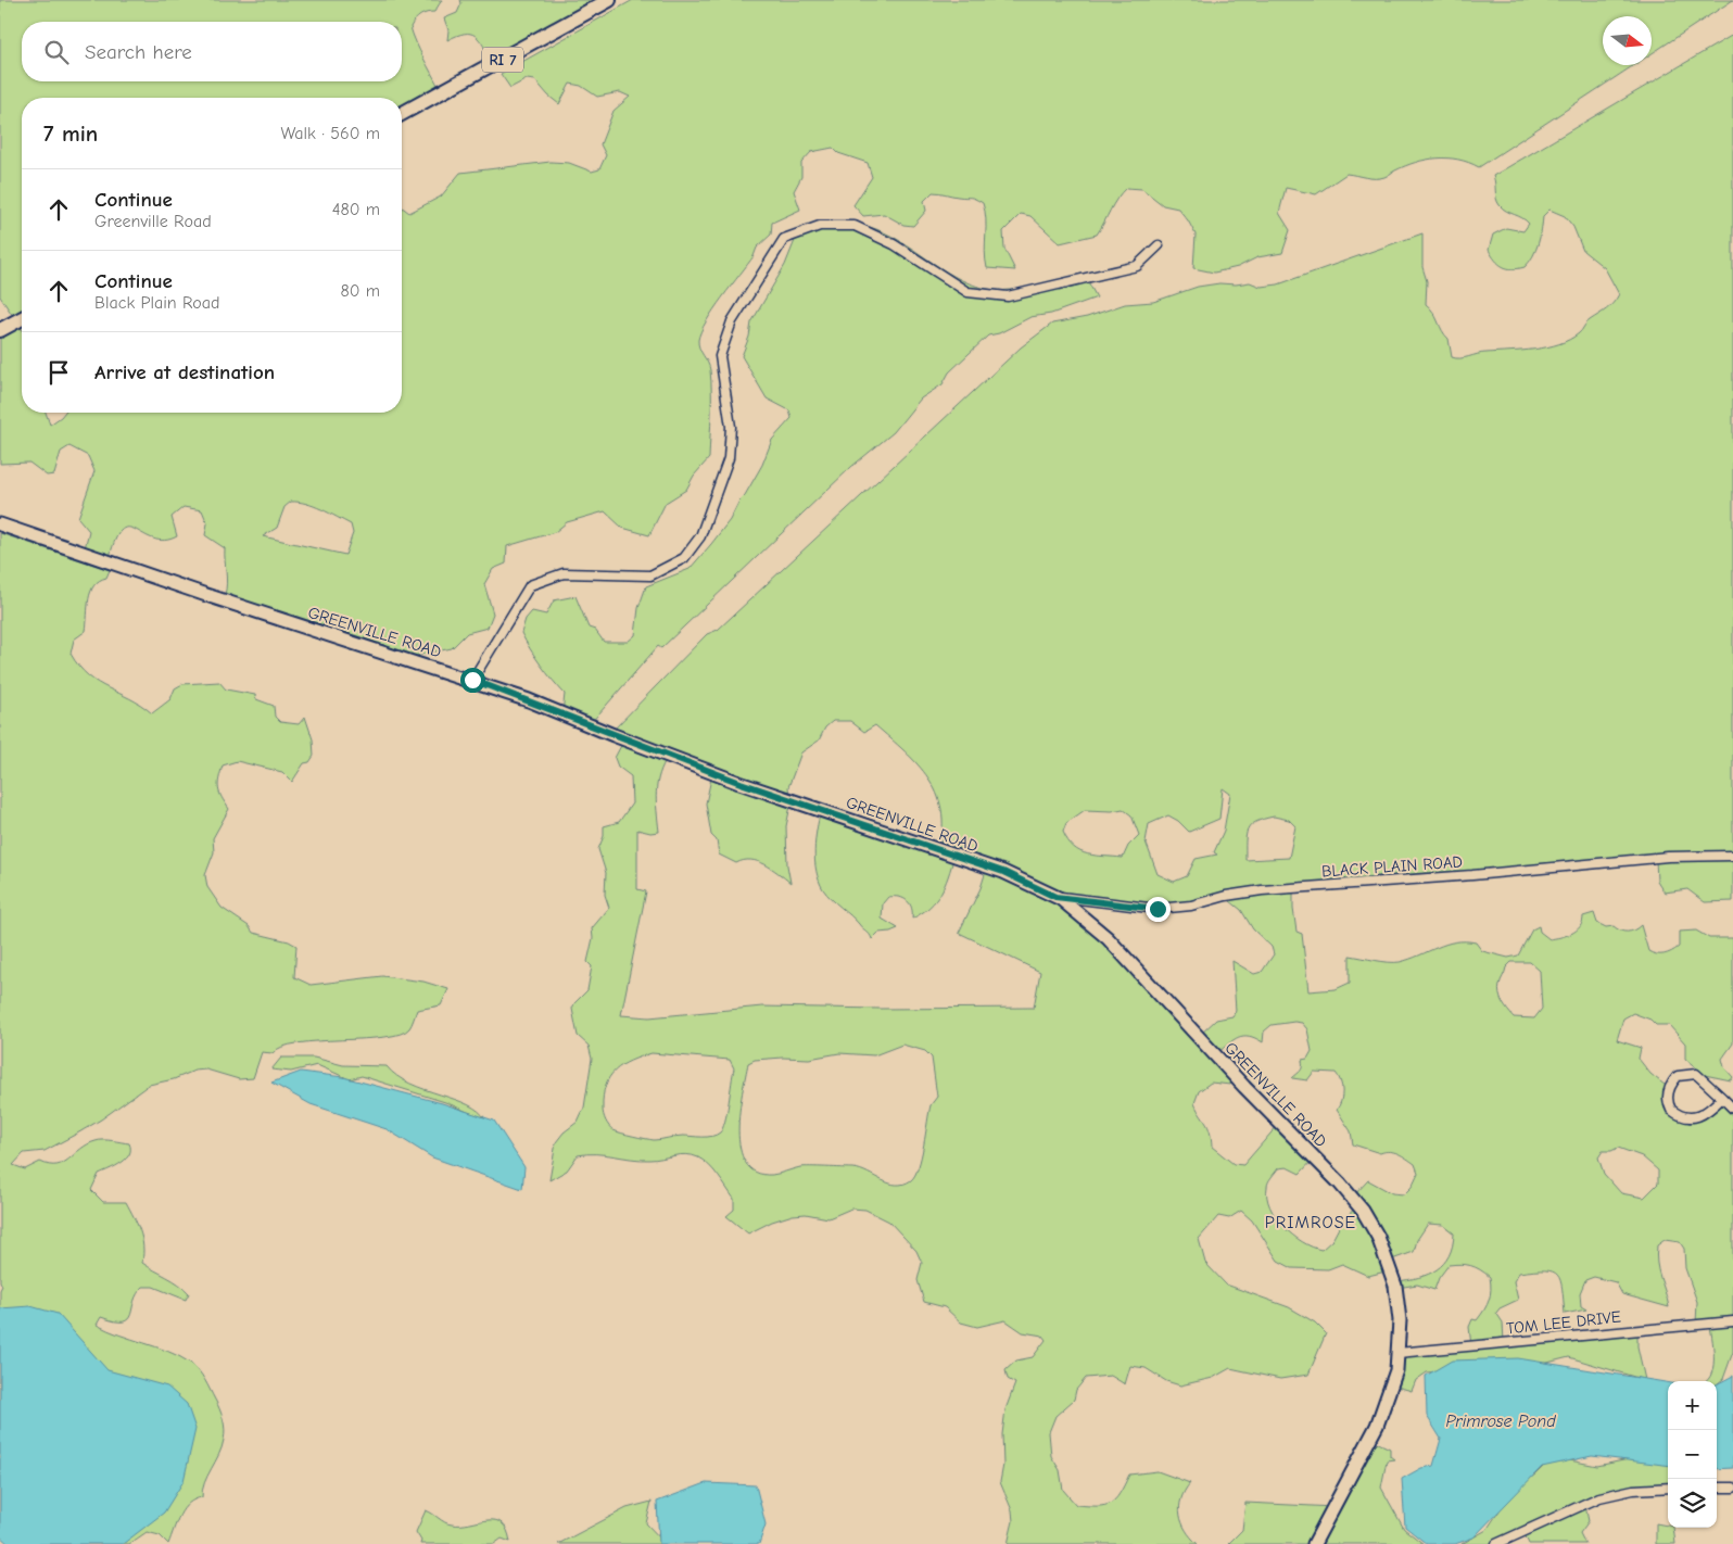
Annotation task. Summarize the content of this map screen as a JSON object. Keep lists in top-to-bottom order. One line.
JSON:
{"streets":{"main road":["RI 7","GREENVILLE ROAD"],"street":["BLACK PLAIN ROAD","TOM LEE DRIVE"]},"crossings":[["GREENVILLE ROAD","BLACK PLAIN ROAD"],["GREENVILLE ROAD","TOM LEE DRIVE"]],"districts":["PRIMROSE"],"water":["Primrose Pond"],"north":"right","page":{"search":"Search here","heading":["7 min","Walk · 560 m"],"list":[["Continue","Greenville Road","480 m"],["Continue","Black Plain Road","80 m"],"Arrive at destination"],"map_buttons":["+","−"]}}
